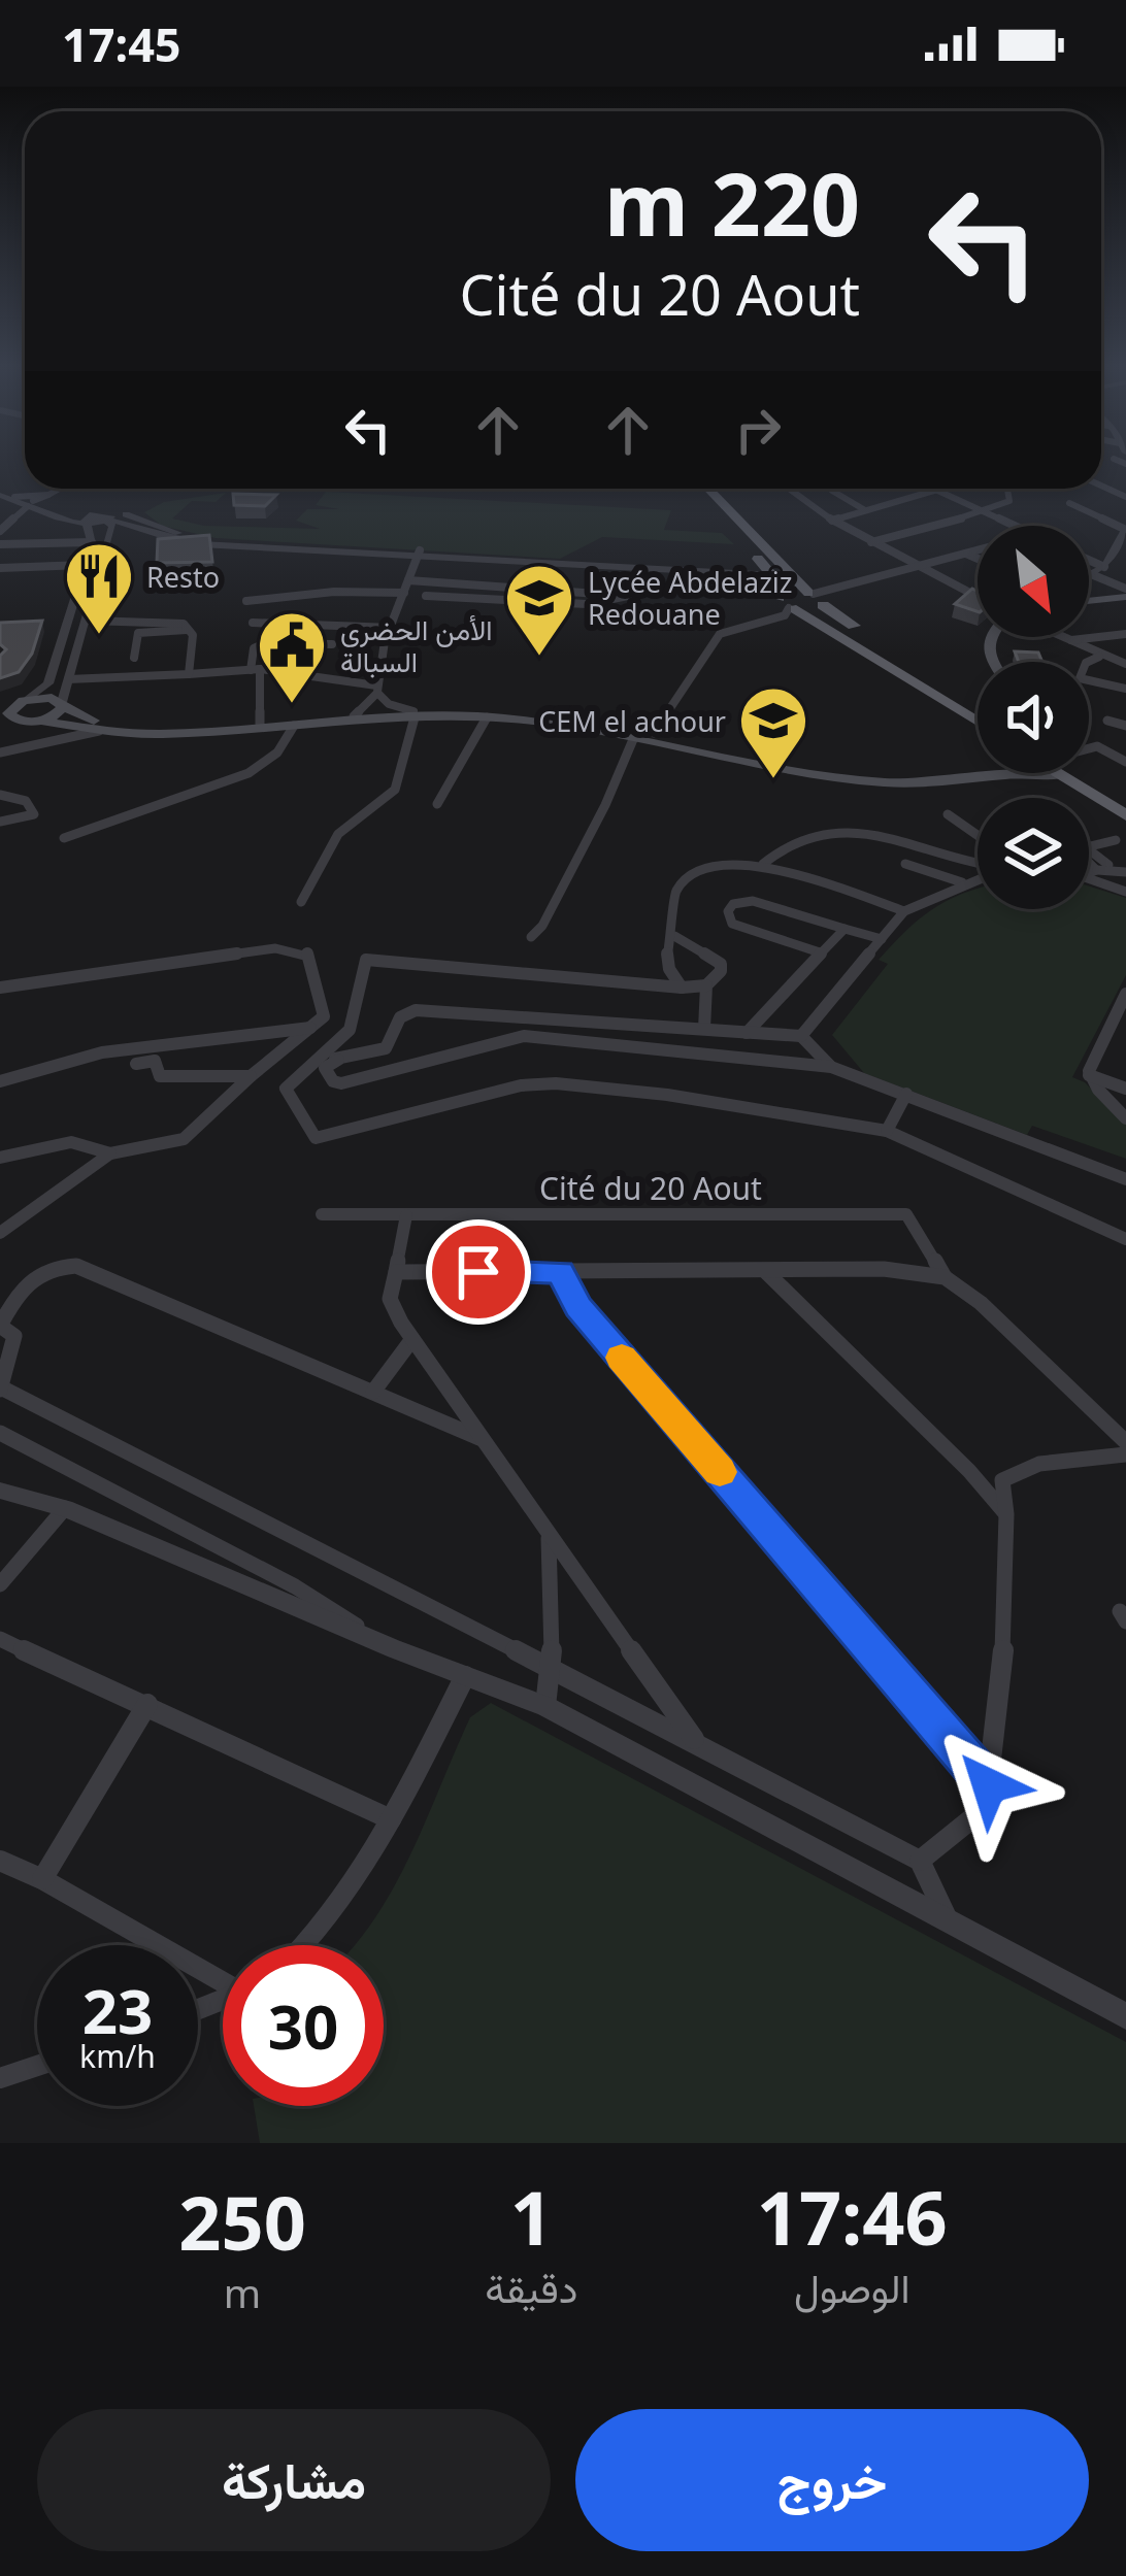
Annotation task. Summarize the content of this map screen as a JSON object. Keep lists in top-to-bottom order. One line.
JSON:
{"streets":{"street":["Cité du 20 Aout"]},"places":{"restaurant":["Resto"],"school or university":["Lycée Abdelaziz Redouane","CEM el achour"],"public building":["الأمن الحضري السبالة"]},"north":"bottom right","page":{"status":"17:45","turn":["220 m","Cité du 20 Aout"],"speed":"23 km/h","limit":"30","eta":["17:46","الوصول","1","دقيقة","250","m"],"buttons":["خروج","مشاركة"]}}
